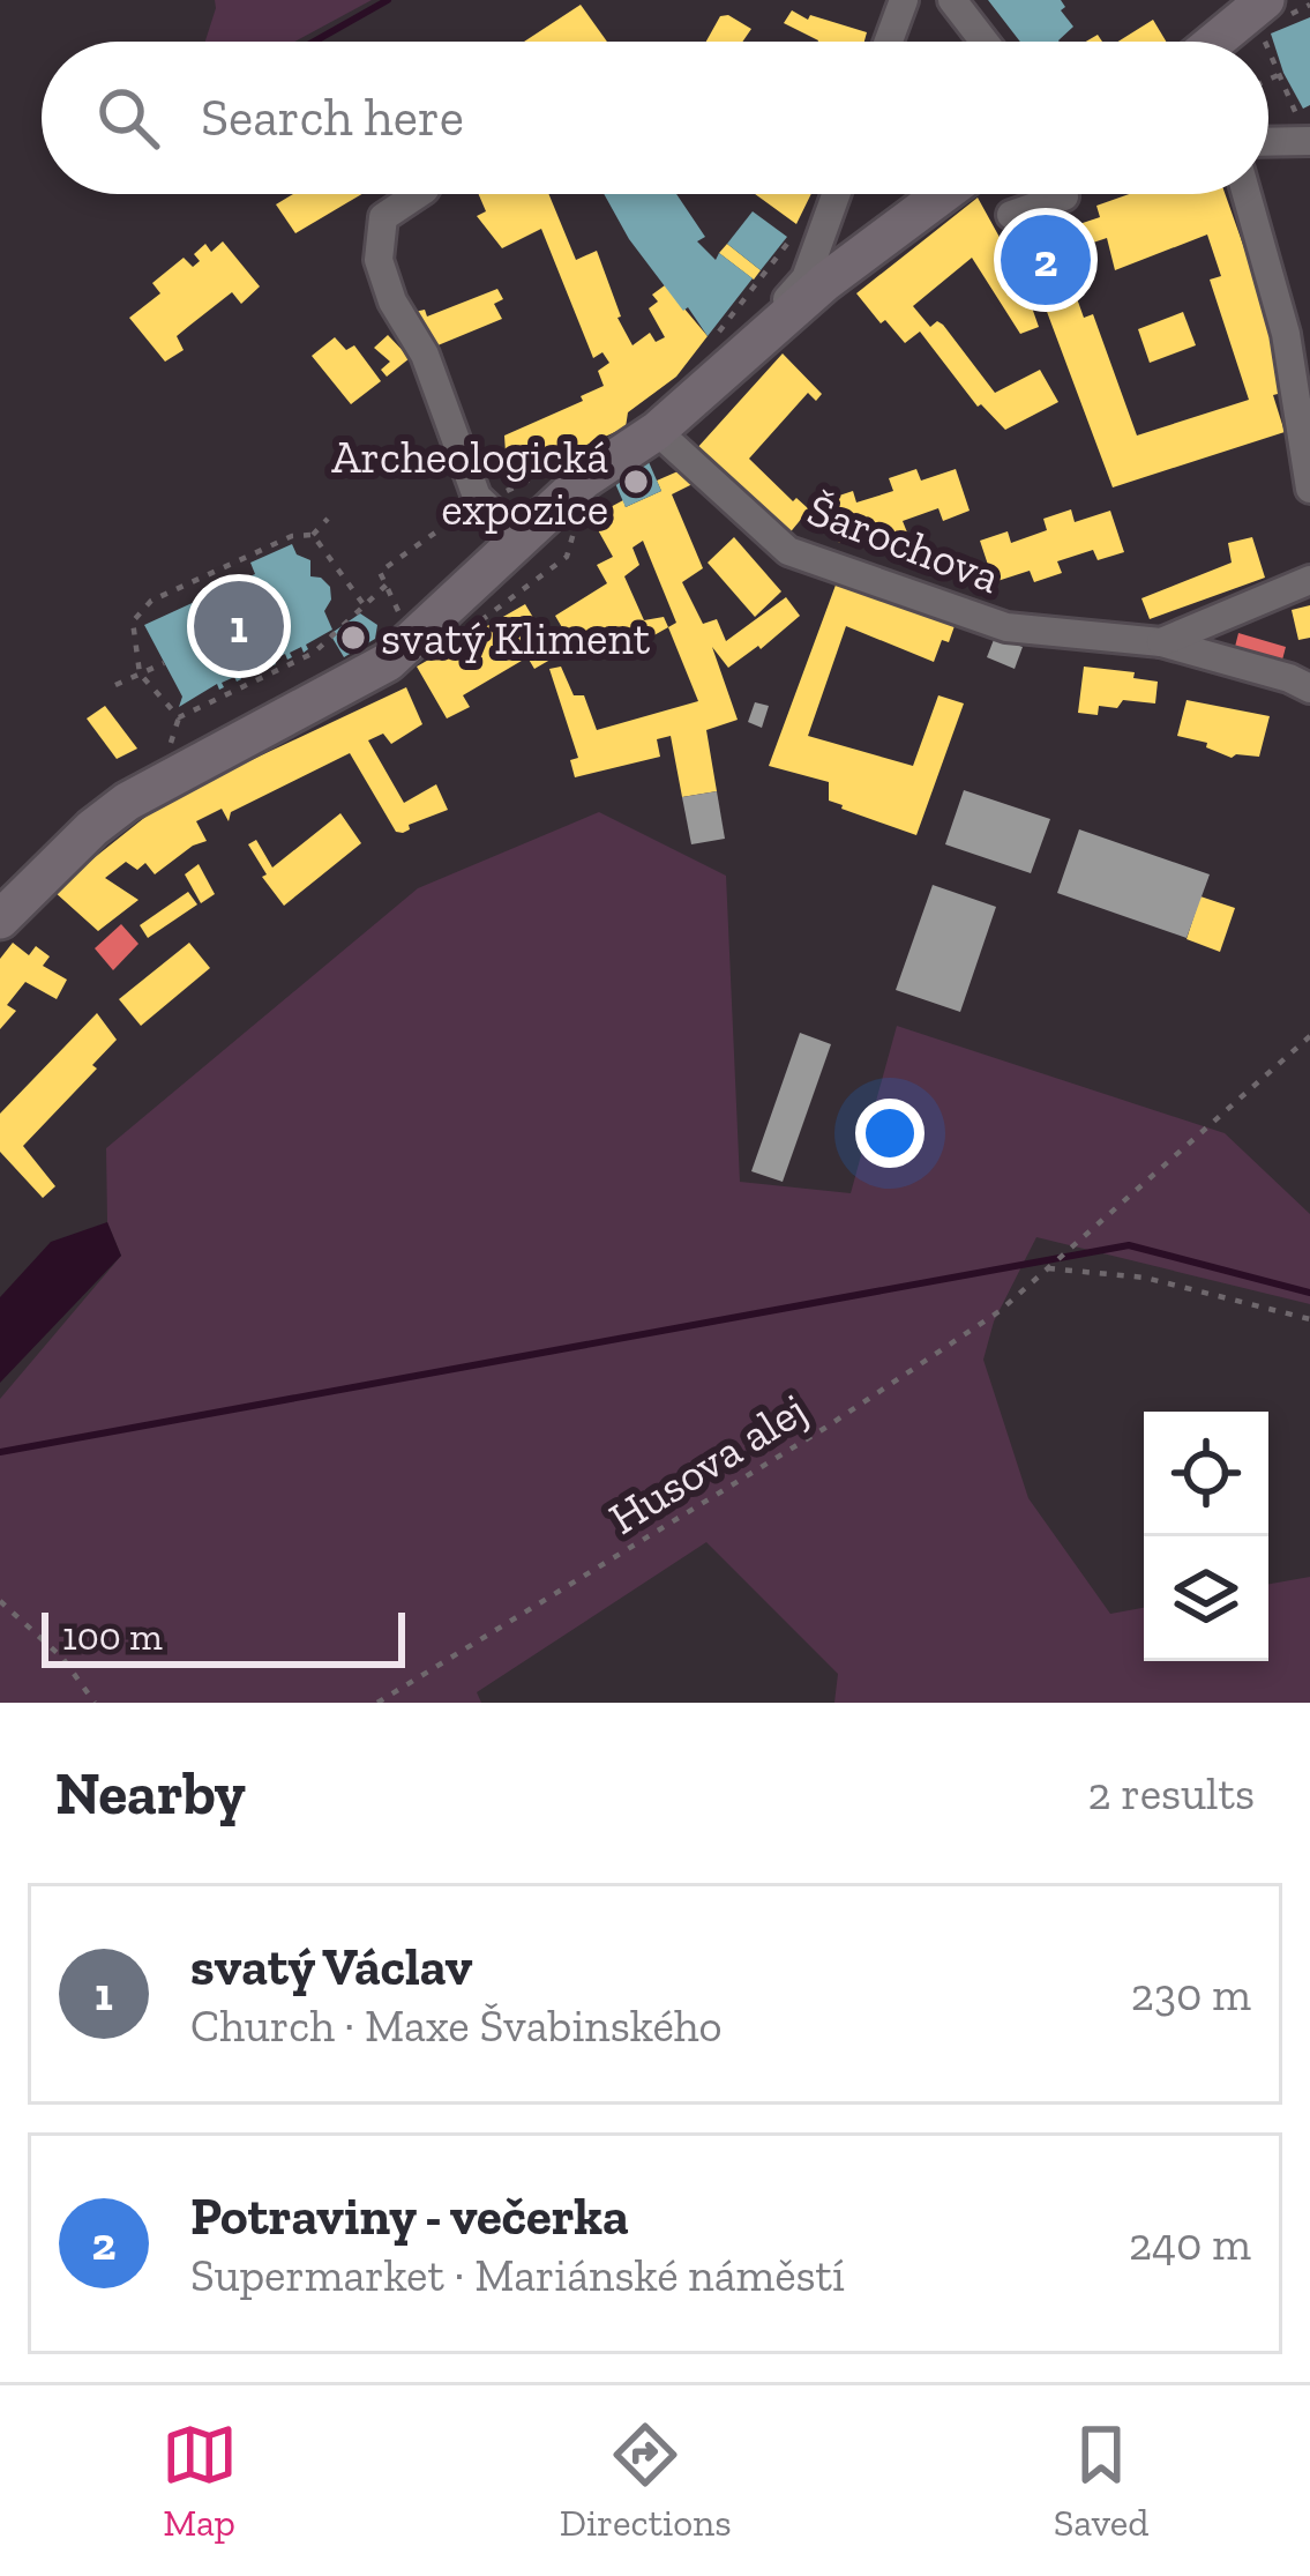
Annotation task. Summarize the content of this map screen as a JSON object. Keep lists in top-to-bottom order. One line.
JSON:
{"streets":{"street":["Šarochova"],"path":["Husova alej"]},"places":["Archeologická expozice","svatý Kliment"],"scale_bar":"100 m","page":{"search":"Search here","pins":["2","1"],"scale":"100 m","heading":["Nearby","2 results"],"list":[{"mark":"1","name":"svatý Václav","note":"Church · Maxe Švabinského","value":"230 m"},{"mark":"2","name":"Potraviny - večerka","note":"Supermarket · Mariánské náměstí","value":"240 m"}],"nav":["Map","Directions","Saved"]}}
